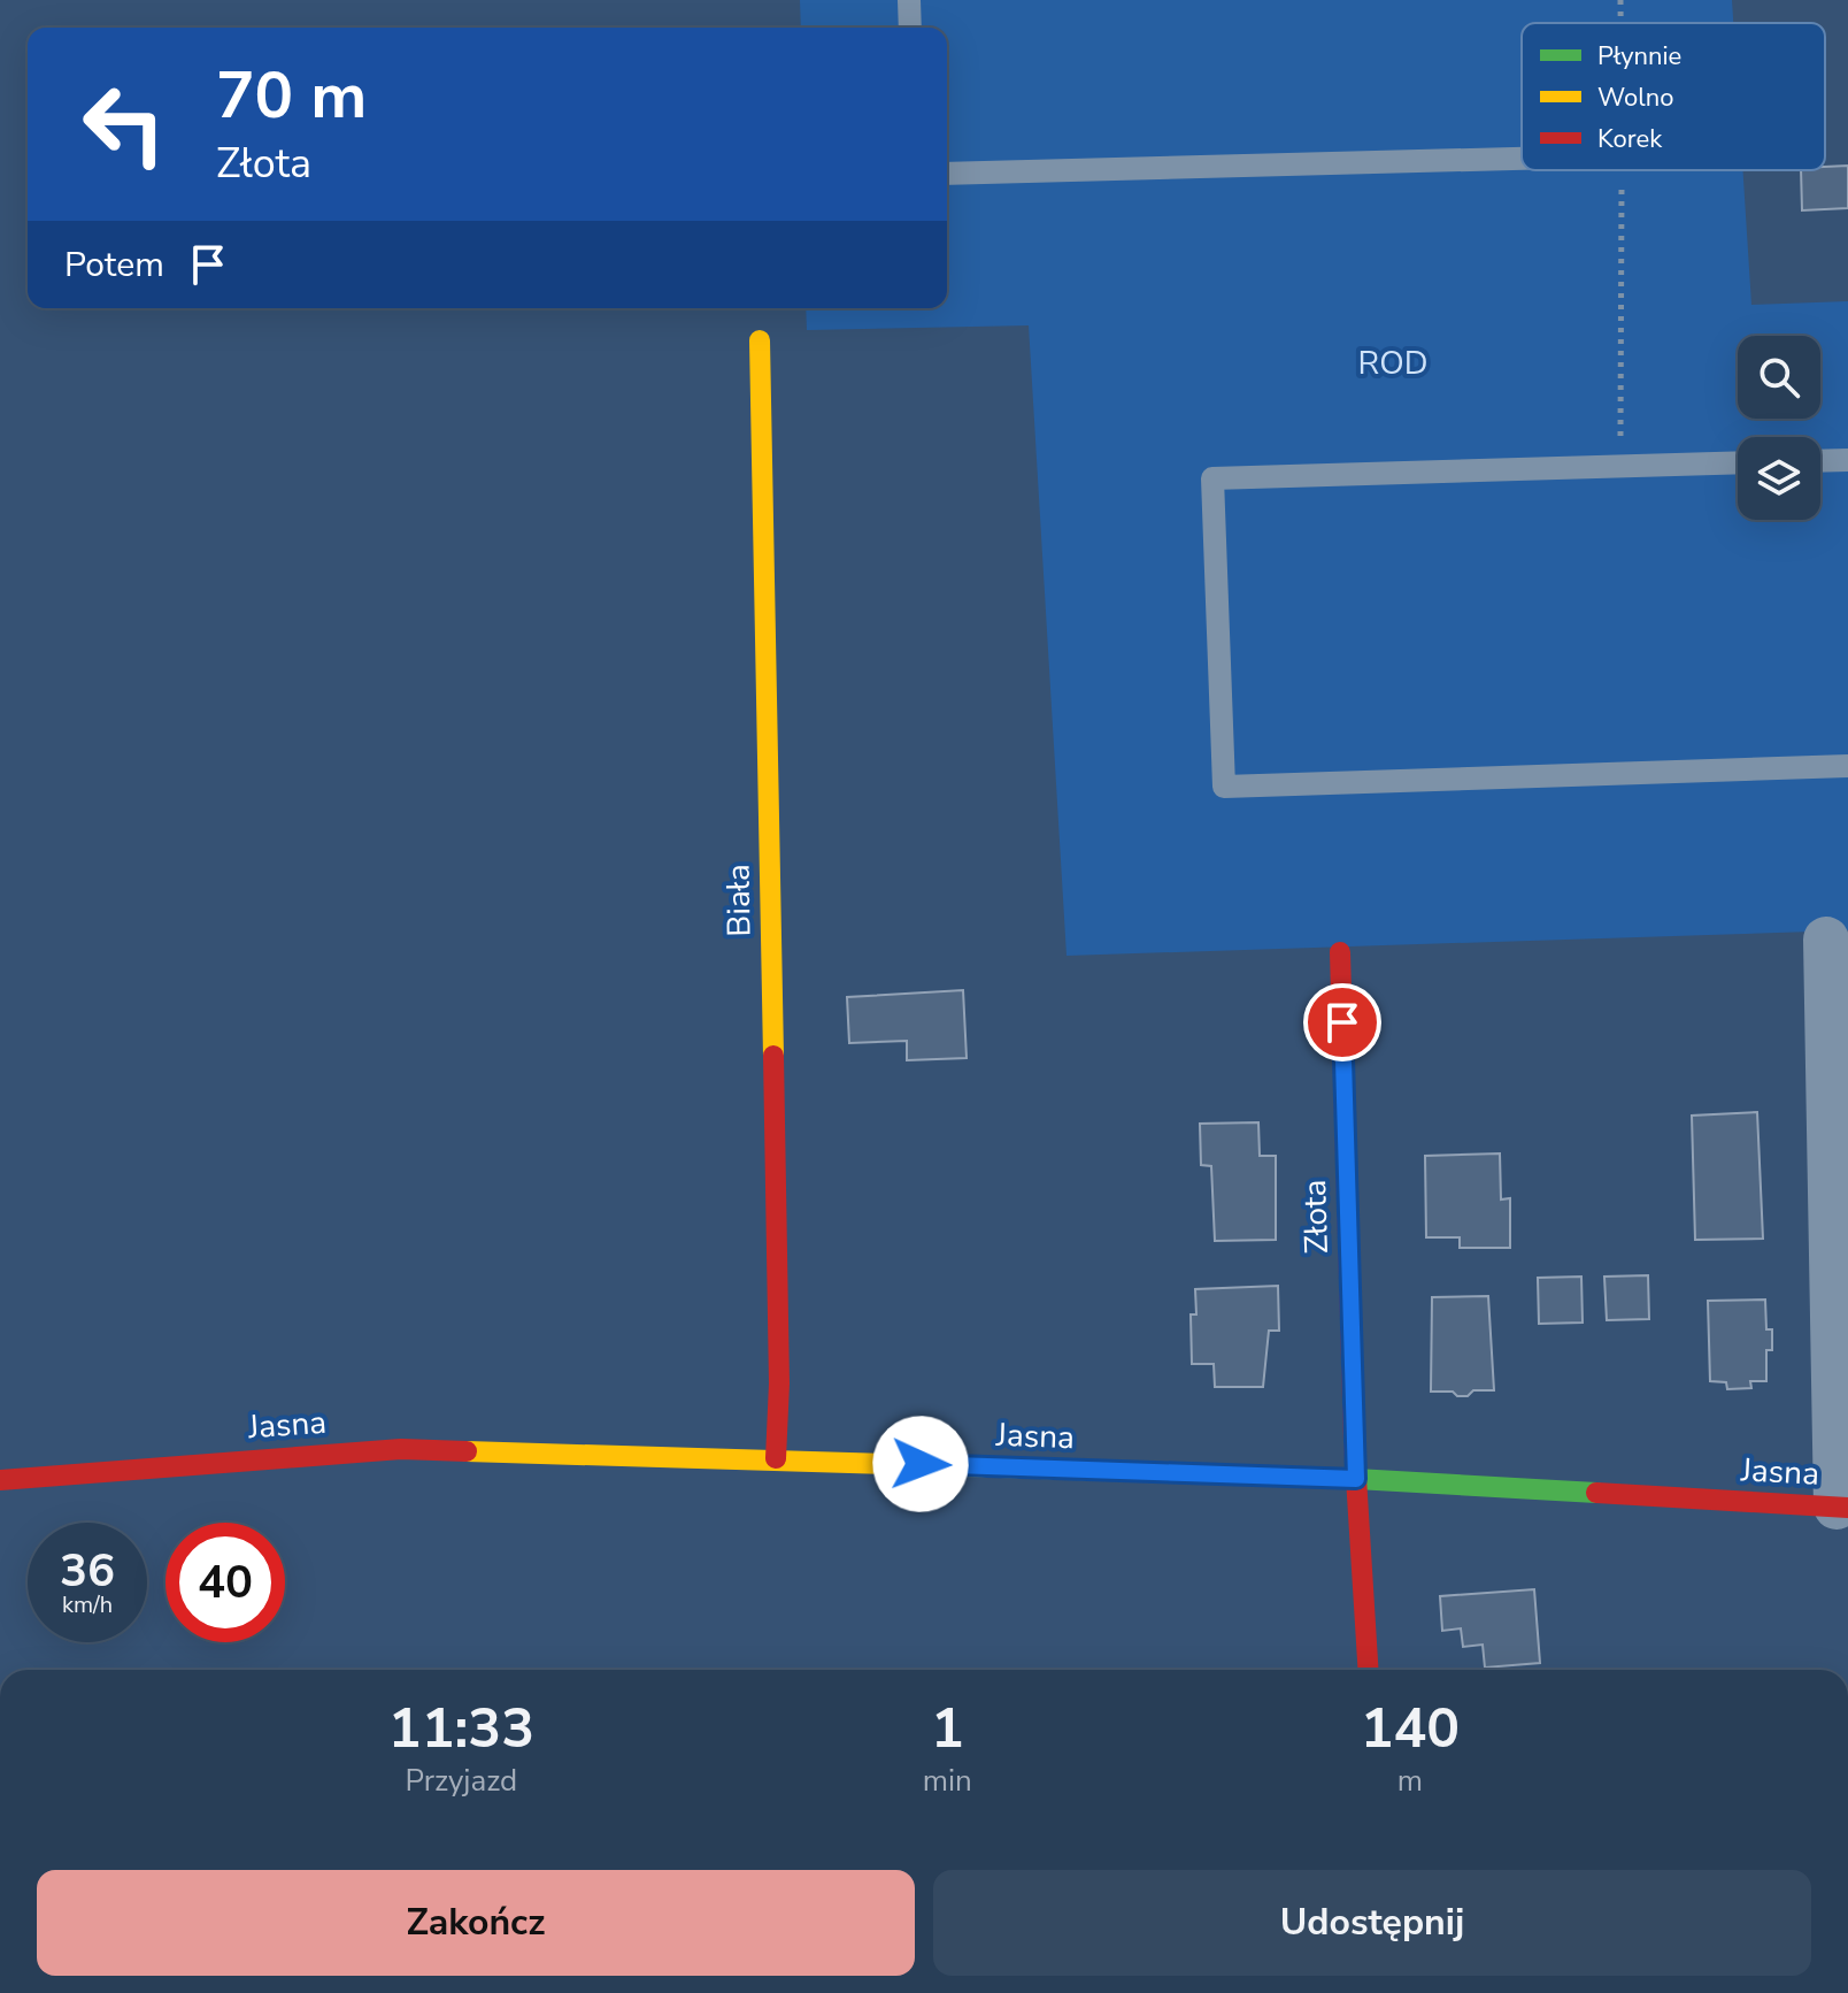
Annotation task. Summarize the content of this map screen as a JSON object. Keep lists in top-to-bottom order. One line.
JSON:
{"streets":{"street":["Biała","Złota","Jasna"]},"crossings":[["Biała","Jasna"],["Złota","Jasna"]],"parks":["ROD"],"legend":["Płynnie","Wolno","Korek"],"page":{"turn":["70 m","Złota"],"then":"Potem","speed":"36 km/h","limit":"40","eta":["11:33","Przyjazd","1","min","140","m"],"buttons":["Zakończ","Udostępnij"]}}
